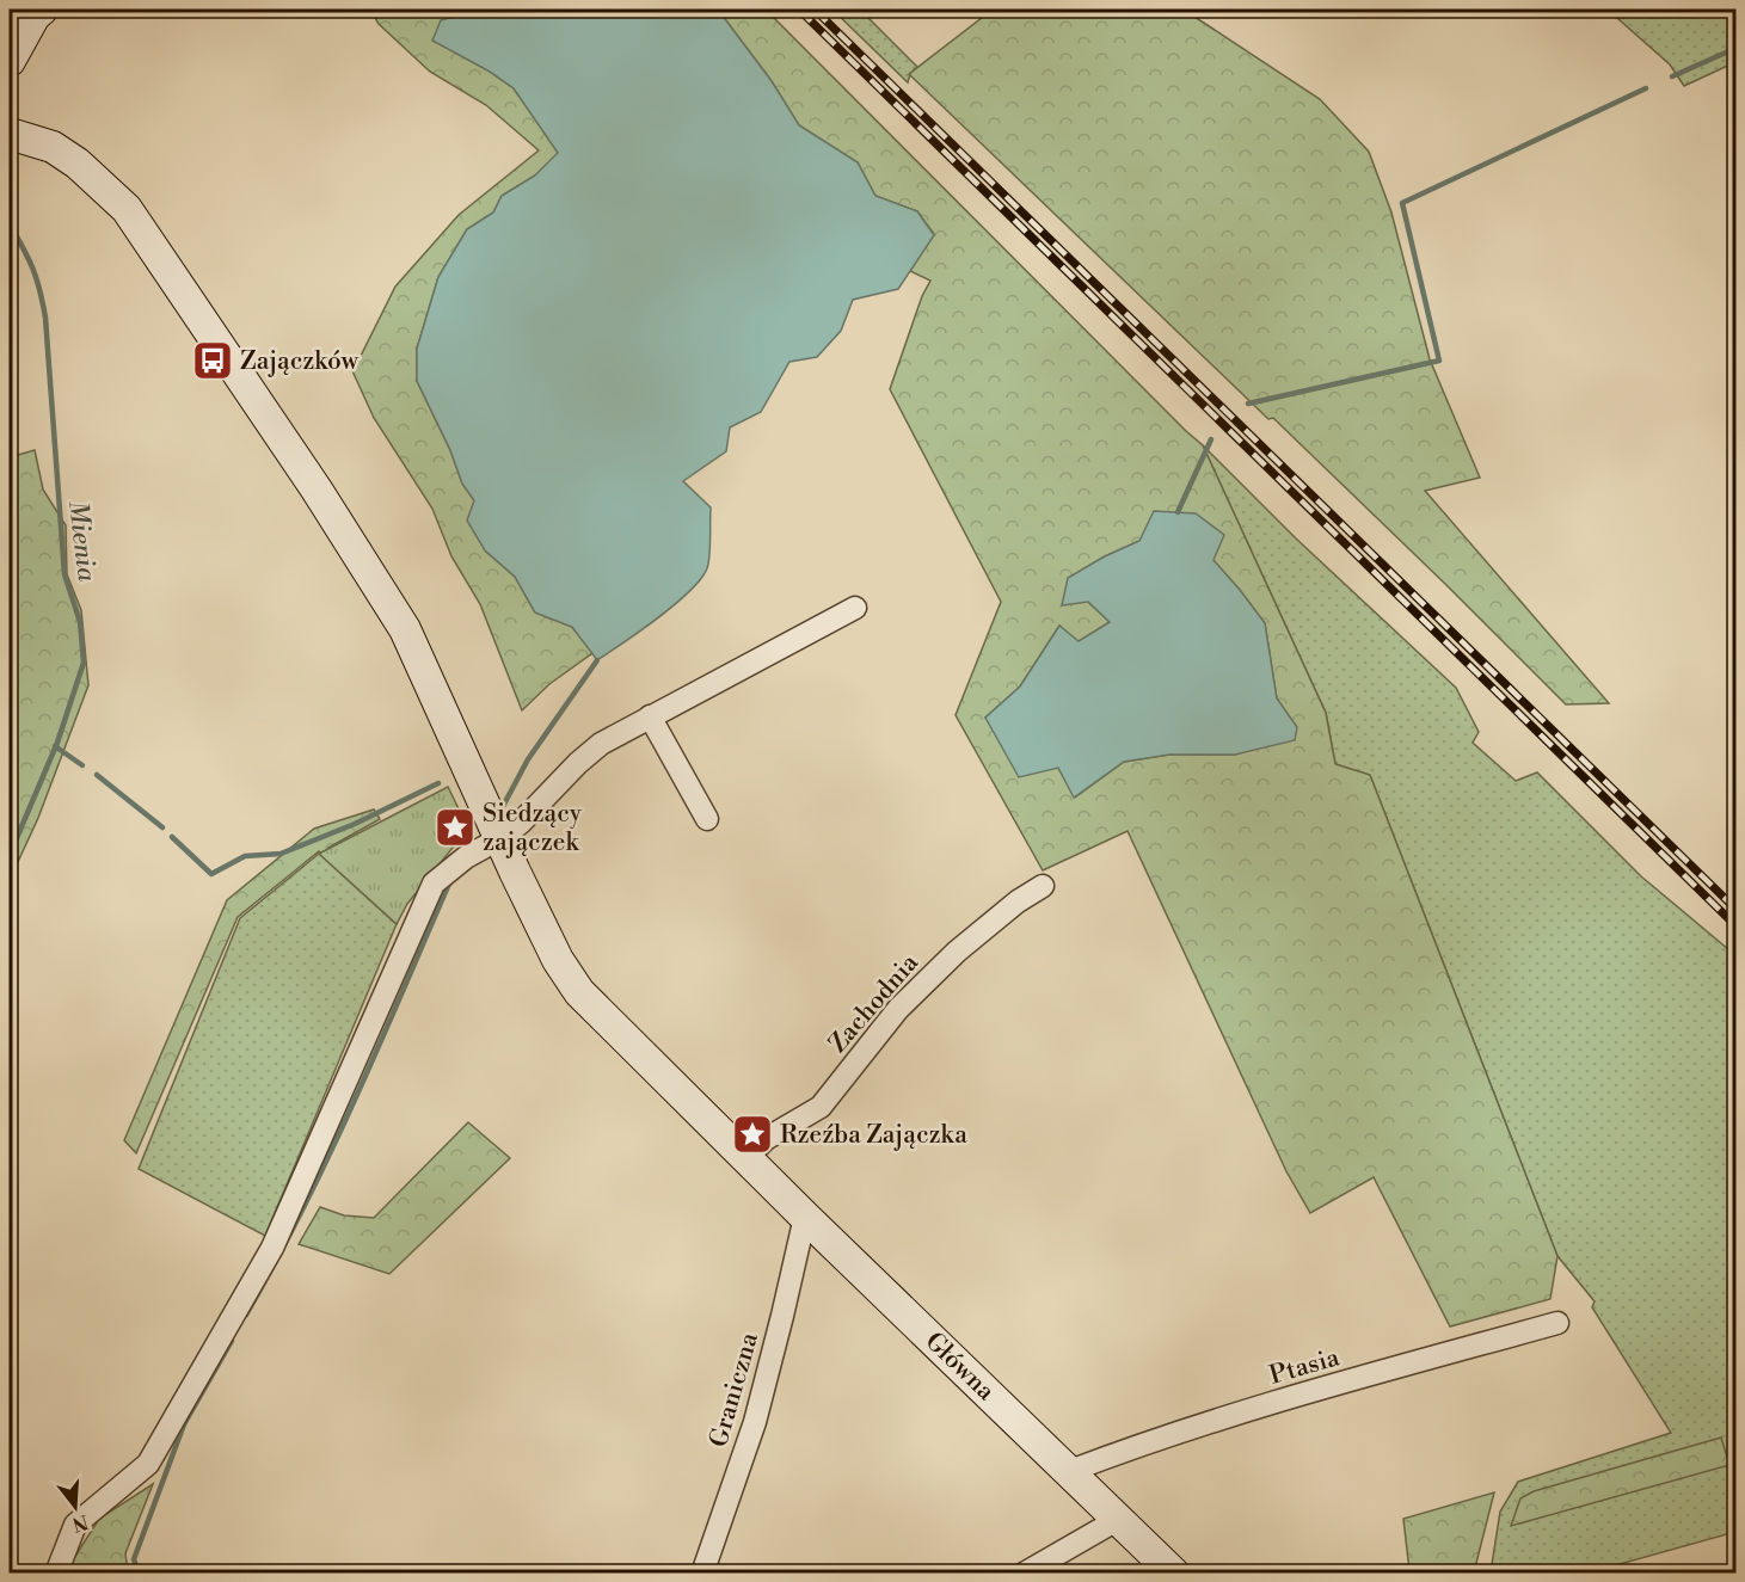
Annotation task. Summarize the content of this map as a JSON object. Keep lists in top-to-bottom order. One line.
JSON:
{"streets":{"main road":["Główna"],"street":["Zachodnia","Ptasia","Graniczna"]},"crossings":[["Zachodnia","Główna"],["Główna","Ptasia"],["Główna","Graniczna"]],"water":["Mienia"],"places":{"bus stop":["Zajączków"],"place":["Siedzący zajączek","Rzeźba Zajączka"]},"north":"bottom"}
